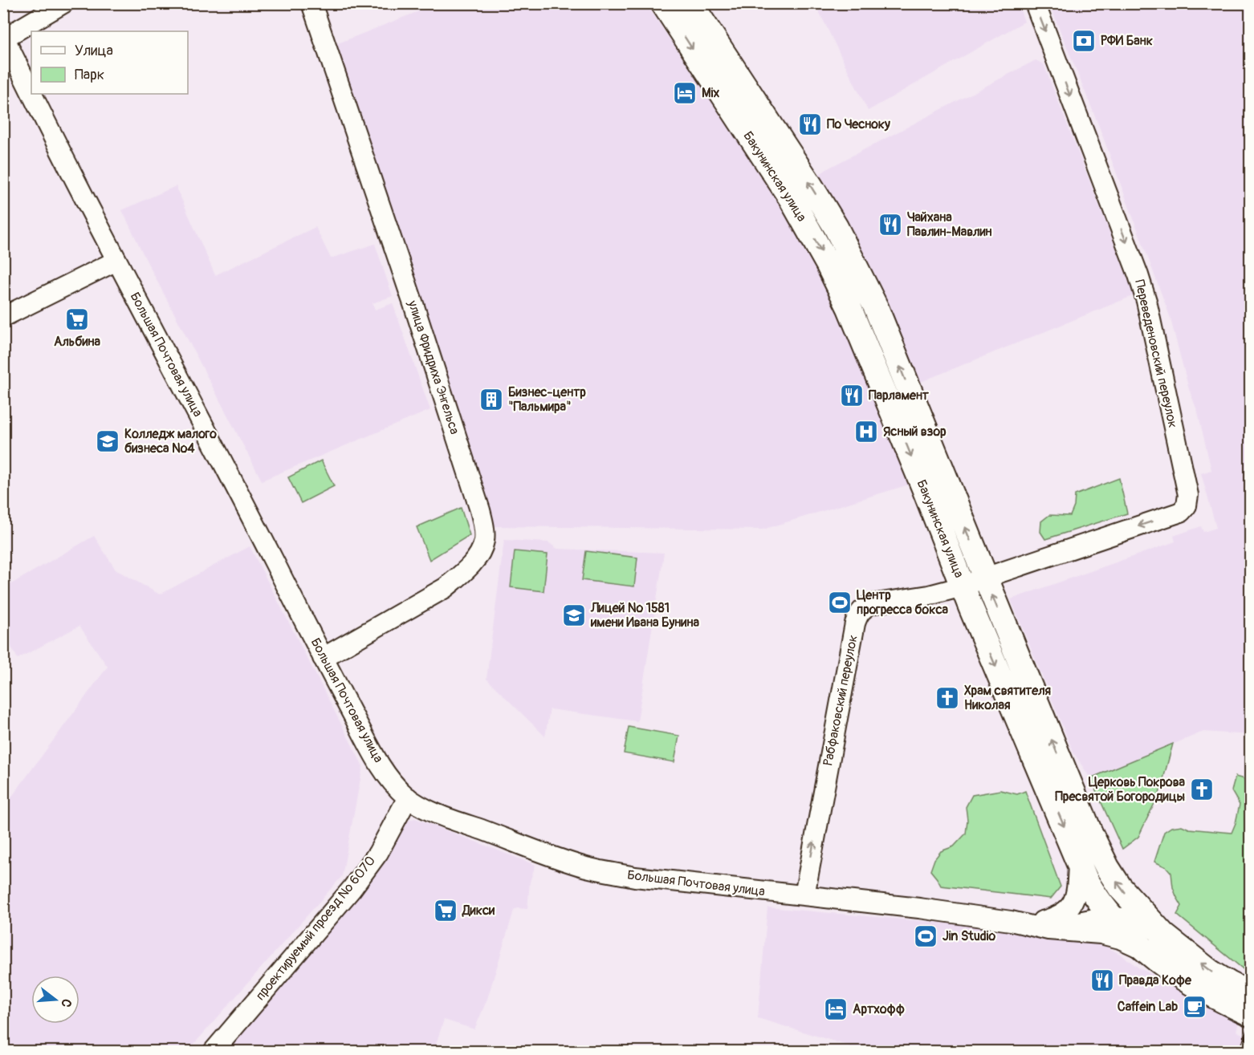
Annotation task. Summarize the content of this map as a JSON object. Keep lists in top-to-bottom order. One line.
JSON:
{"streets":{"main road":["Бакунинская улица"],"street":["Переведеновский переулок","Большая Почтовая улица","улица Фридриха Энгельса","Рабфаковский переулок","проектируемый проезд № 6070"]},"crossings":[["Бакунинская улица","Переведеновский переулок"],["Бакунинская улица","Большая Почтовая улица"],["Бакунинская улица","Рабфаковский переулок"],["Переведеновский переулок","Рабфаковский переулок"],["Большая Почтовая улица","улица Фридриха Энгельса"],["Большая Почтовая улица","Рабфаковский переулок"],["Большая Почтовая улица","проектируемый проезд № 6070"]],"one_way":["Рабфаковский переулок"],"places":{"bank":["РФИ Банк"],"hotel":["Mix","Артхофф"],"restaurant":["По Чесноку","Чайхана Павлин-Мавлин","Парламент","Правда Кофе"],"supermarket":["Альбина","Дикси"],"building":["Бизнес-центр \"Пальмира\""],"hospital":["Ясный взор"],"school or university":["Колледж малого бизнеса №4","Лицей № 1581 имени Ивана Бунина"],"sports":["Центр прогресса бокса","Jin Studio"],"church":["Храм святителя Николая","Церковь Покрова Пресвятой Богородицы"],"cafe":["Caffein Lab"]},"legend":["Улица","Парк"],"north":"right"}
